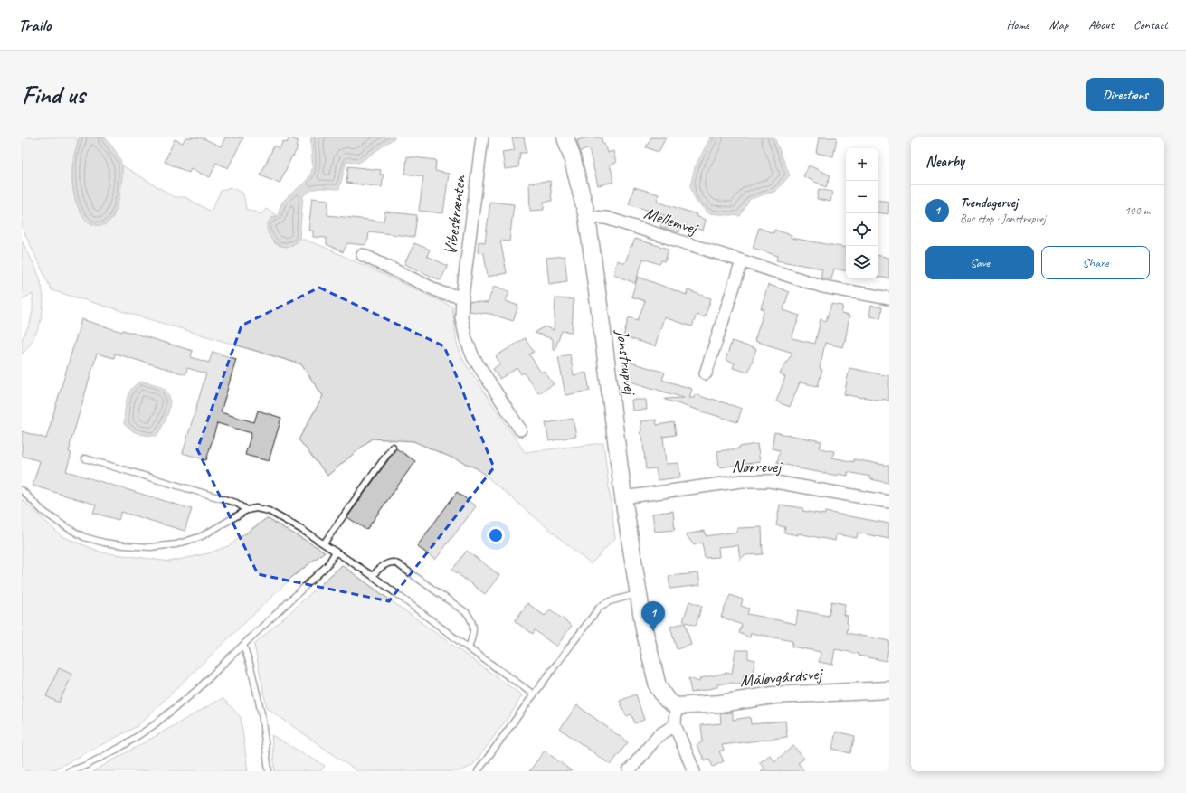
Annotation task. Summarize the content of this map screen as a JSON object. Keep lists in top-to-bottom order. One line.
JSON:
{"streets":{"street":["Vibeskrænten","Mellemvej","Jonstrupvej","Nørrevej","Måløvgårdsvej"]},"crossings":[["Mellemvej","Jonstrupvej"],["Jonstrupvej","Nørrevej"],["Jonstrupvej","Måløvgårdsvej"]],"page":{"header":"Trailo","nav":["Home","Map","About","Contact"],"buttons":["Directions",["Save","Share"]],"title":"Find us","heading":"Nearby","map_buttons":["+","−"],"list":[{"mark":"1","name":"Tvendagervej","note":"Bus stop · Jonstrupvej","value":"100 m"}],"pins":"1"}}
